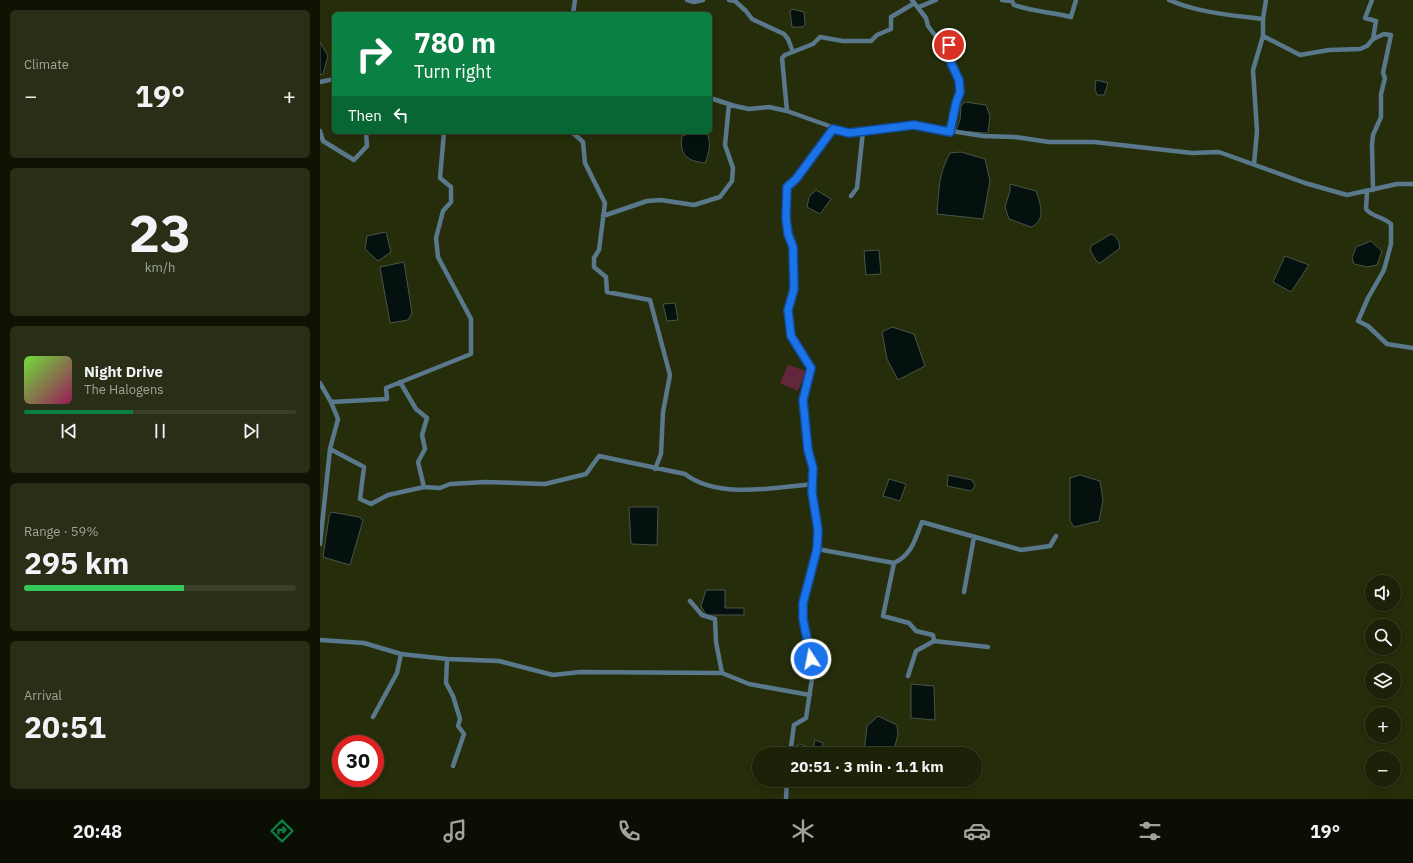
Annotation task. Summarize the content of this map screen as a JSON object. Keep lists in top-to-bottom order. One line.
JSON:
{"page":{"tile":["Climate",["23","km/h"],["Range · 59%","295 km"],["Arrival","20:51"]],"turn":["780 m","Turn right"],"heat":["−","19°","+"],"then":"Then","song":["Night Drive","The Halogens"],"map_buttons":["+","−"],"limit":"30","trip":"20:51 · 3 min · 1.1 km","tabs":["20:48","19°"]}}
